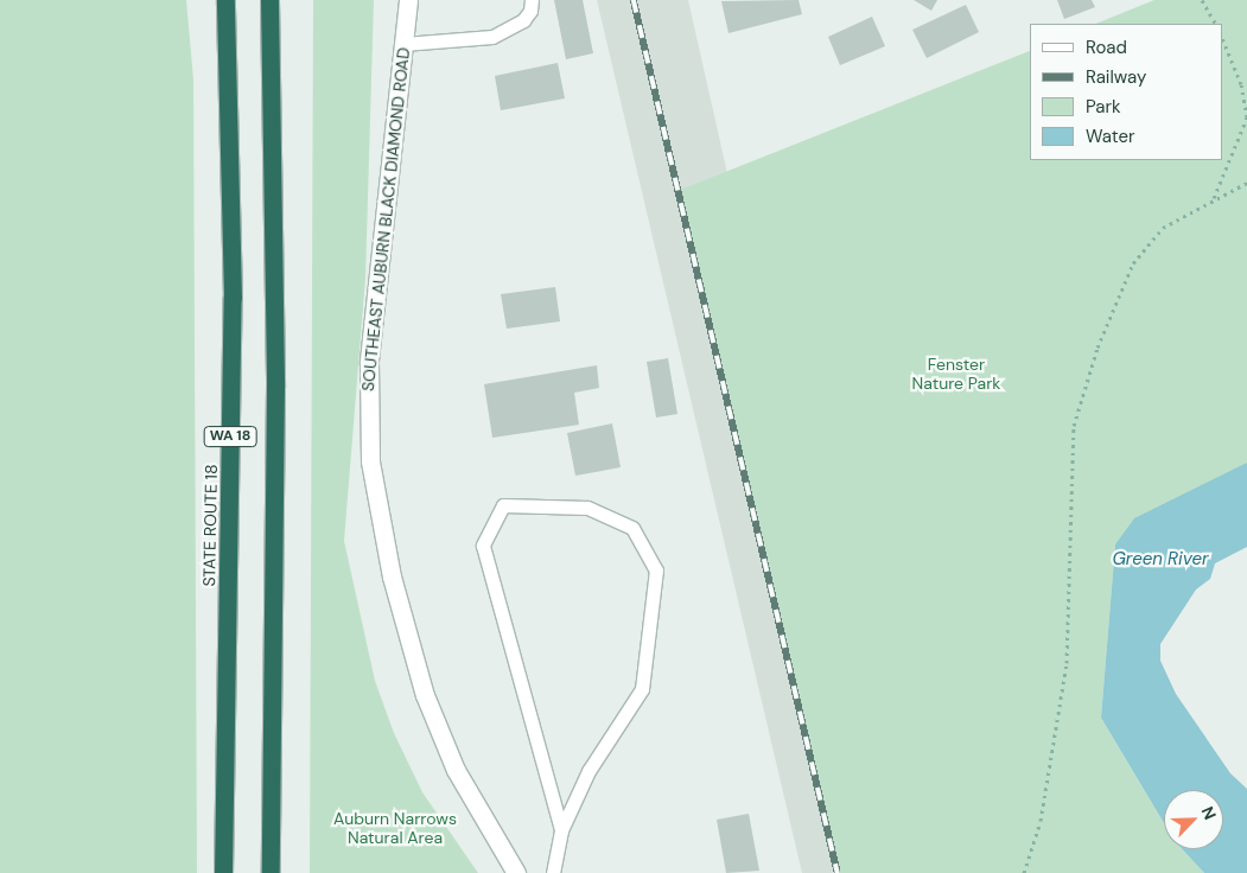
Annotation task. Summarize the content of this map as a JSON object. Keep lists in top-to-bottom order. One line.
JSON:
{"streets":{"highway":["WA 18","STATE ROUTE 18"],"main road":["SOUTHEAST AUBURN BLACK DIAMOND ROAD"]},"water":["Green River"],"parks":["Fenster Nature Park","Auburn Narrows Natural Area"],"legend":["Road","Railway","Park","Water"],"north":"top right"}
